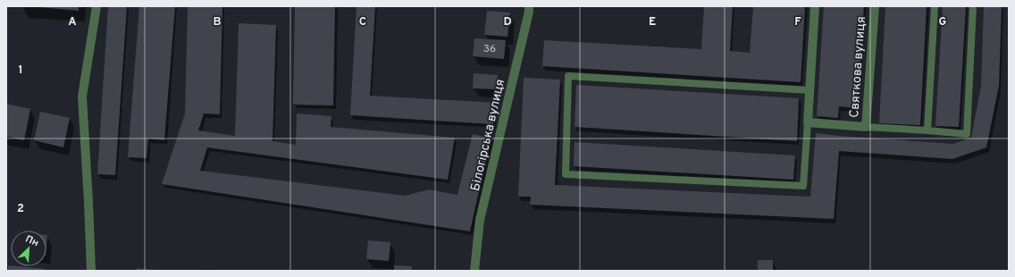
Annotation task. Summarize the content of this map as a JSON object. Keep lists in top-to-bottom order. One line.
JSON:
{"streets":{"street":["Святкова вулиця","Білогірська вулиця"]},"house_numbers":["36"],"north":"top right","grid":{"columns":["A","B","C","D","E","F","G"],"rows":["1","2"]}}
